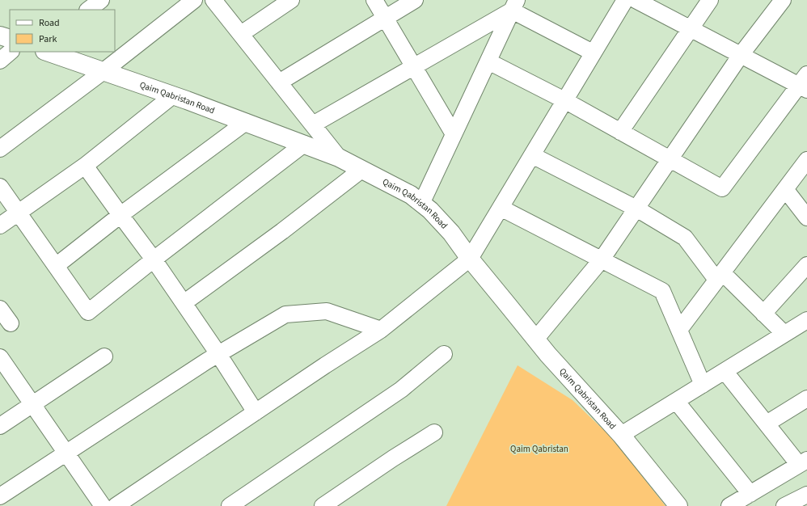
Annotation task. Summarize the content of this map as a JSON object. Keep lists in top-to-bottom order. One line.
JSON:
{"streets":{"street":["Qaim Qabristan Road"]},"parks":["Qaim Qabristan"],"legend":["Road","Park"]}
